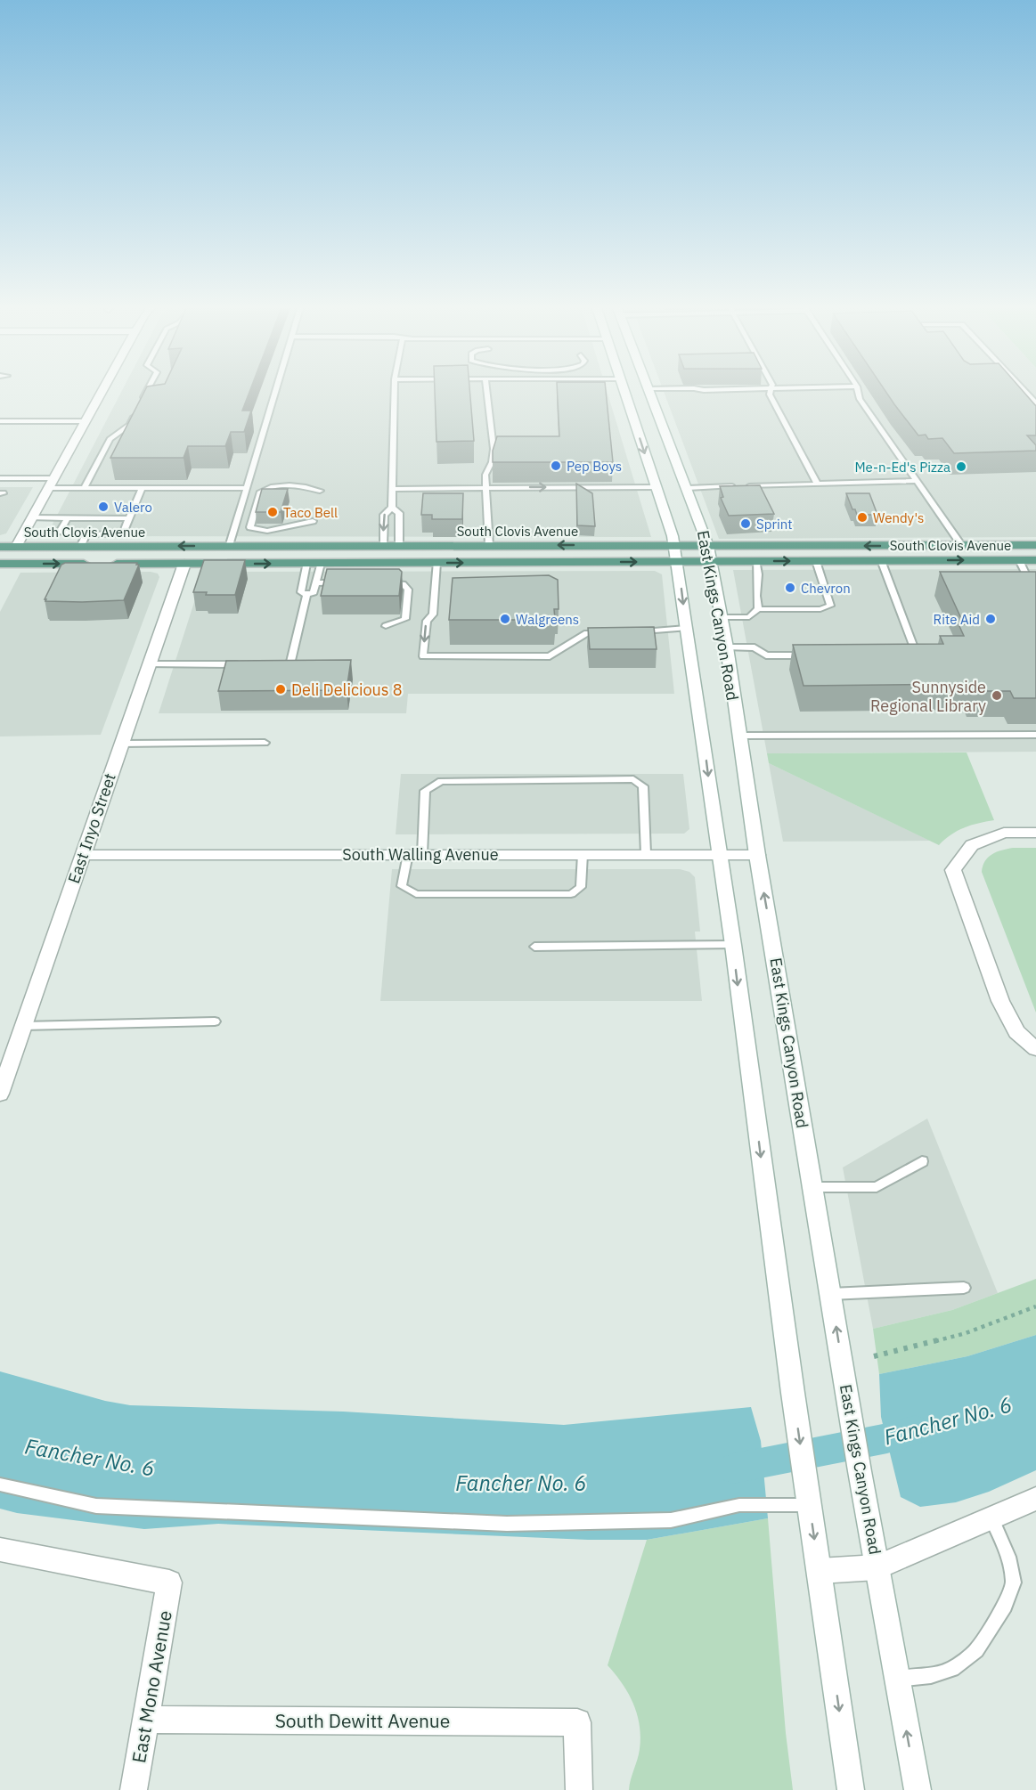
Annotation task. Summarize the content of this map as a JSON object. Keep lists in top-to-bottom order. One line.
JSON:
{"streets":{"main road":["South Clovis Avenue","East Kings Canyon Road","East Inyo Street","South Walling Avenue","East Mono Avenue","South Dewitt Avenue"]},"crossings":[["South Clovis Avenue","East Kings Canyon Road"],["South Clovis Avenue","East Inyo Street"],["East Kings Canyon Road","South Walling Avenue"],["East Inyo Street","South Walling Avenue"],["East Mono Avenue","South Dewitt Avenue"]],"water":["Fancher No. 6"],"places":["Pep Boys","Me-n-Ed's Pizza","Valero","Taco Bell","Wendy's","Sprint","Chevron","Walgreens","Rite Aid","Deli Delicious 8","Sunnyside Regional Library"]}
